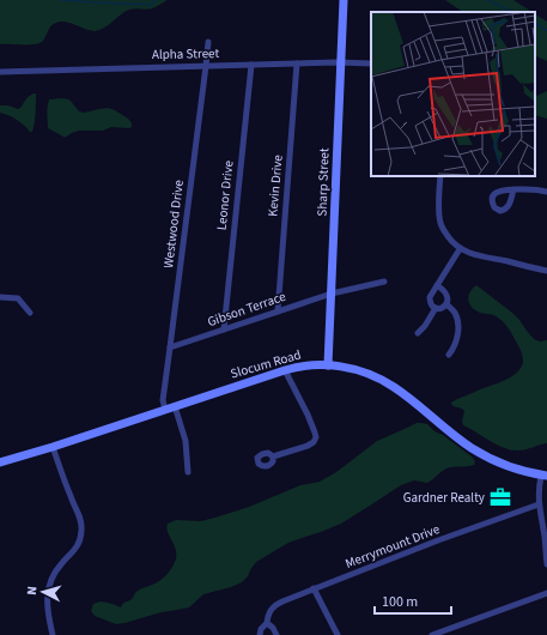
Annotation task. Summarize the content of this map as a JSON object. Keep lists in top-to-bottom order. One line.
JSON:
{"streets":{"main road":["Sharp Street","Slocum Road"],"street":["Alpha Street","Kevin Drive","Leonor Drive","Westwood Drive","Gibson Terrace","Merrymount Drive"]},"crossings":[["Alpha Street","Sharp Street"],["Alpha Street","Kevin Drive"],["Alpha Street","Leonor Drive"],["Alpha Street","Westwood Drive"],["Sharp Street","Gibson Terrace"],["Sharp Street","Slocum Road"],["Kevin Drive","Gibson Terrace"],["Leonor Drive","Gibson Terrace"],["Westwood Drive","Gibson Terrace"],["Westwood Drive","Slocum Road"]],"places":{"office":["Gardner Realty"]},"scale_bar":"100 m","north":"left"}
